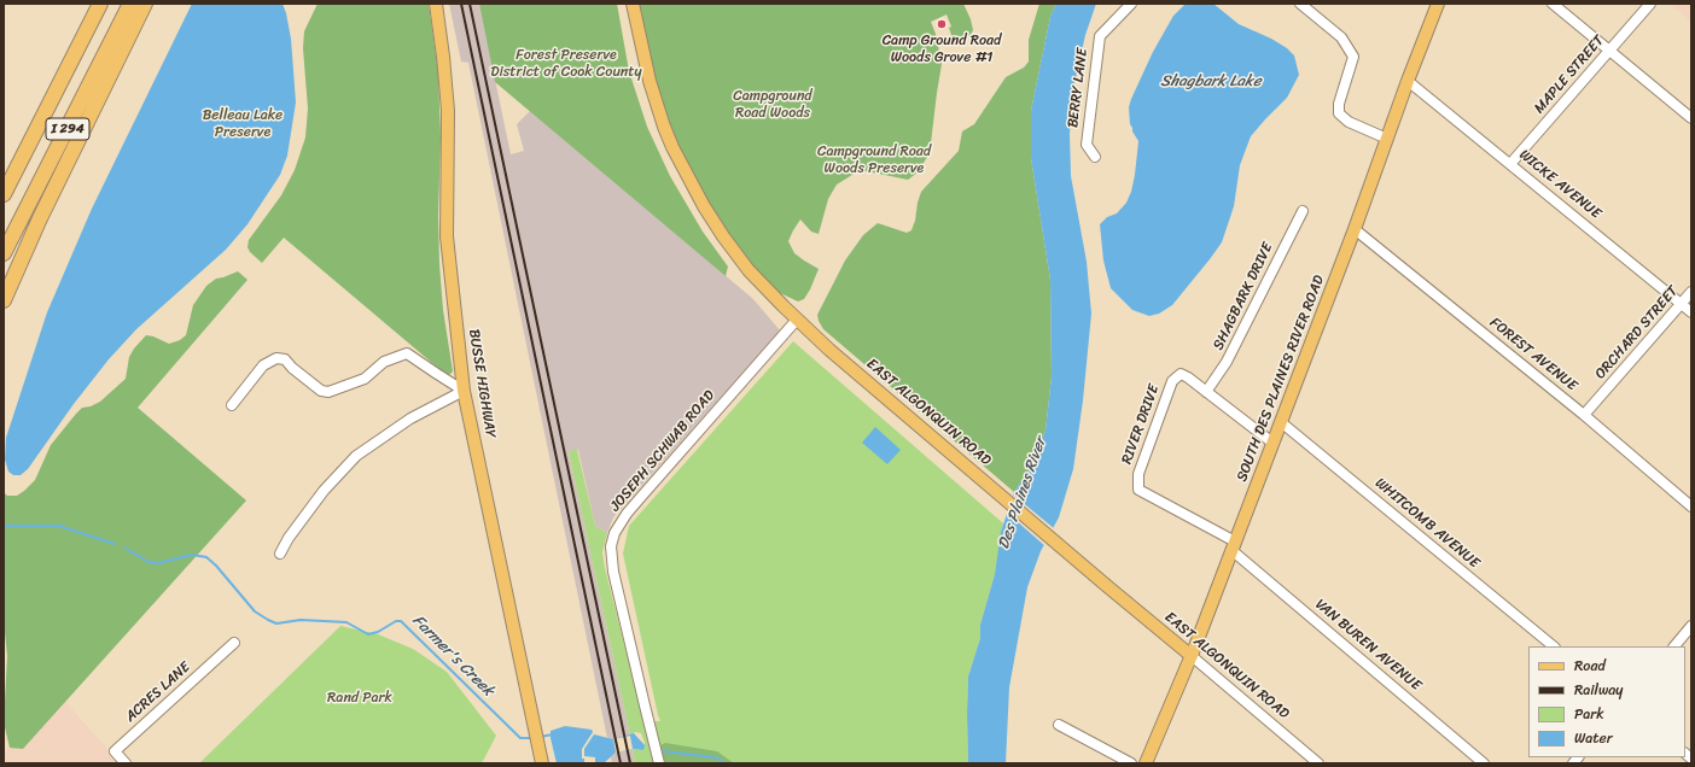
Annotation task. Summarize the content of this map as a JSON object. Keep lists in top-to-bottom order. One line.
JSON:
{"streets":{"highway":["I 294"],"main road":["SOUTH DES PLAINES RIVER ROAD","BUSSE HIGHWAY","EAST ALGONQUIN ROAD"],"street":["MAPLE STREET","BERRY LANE","WICKE AVENUE","SHAGBARK DRIVE","ORCHARD STREET","FOREST AVENUE","RIVER DRIVE","JOSEPH SCHWAB ROAD","WHITCOMB AVENUE","VAN BUREN AVENUE","ACRES LANE"]},"crossings":[["MAPLE STREET","WICKE AVENUE"],["WICKE AVENUE","ORCHARD STREET"],["WICKE AVENUE","SOUTH DES PLAINES RIVER ROAD"],["SHAGBARK DRIVE","RIVER DRIVE"],["ORCHARD STREET","FOREST AVENUE"],["FOREST AVENUE","SOUTH DES PLAINES RIVER ROAD"],["SOUTH DES PLAINES RIVER ROAD","EAST ALGONQUIN ROAD"],["SOUTH DES PLAINES RIVER ROAD","RIVER DRIVE"],["SOUTH DES PLAINES RIVER ROAD","WHITCOMB AVENUE"],["SOUTH DES PLAINES RIVER ROAD","VAN BUREN AVENUE"],["EAST ALGONQUIN ROAD","JOSEPH SCHWAB ROAD"],["RIVER DRIVE","VAN BUREN AVENUE"]],"water":["Shagbark Lake","Des Plaines River","Farmer's Creek"],"parks":["Forest Preserve District of Cook County","Campground Road Woods","Belleau Lake Preserve","Campground Road Woods Preserve","Rand Park"],"places":["Camp Ground Road Woods Grove #1"],"legend":["Road","Railway","Park","Water"]}
